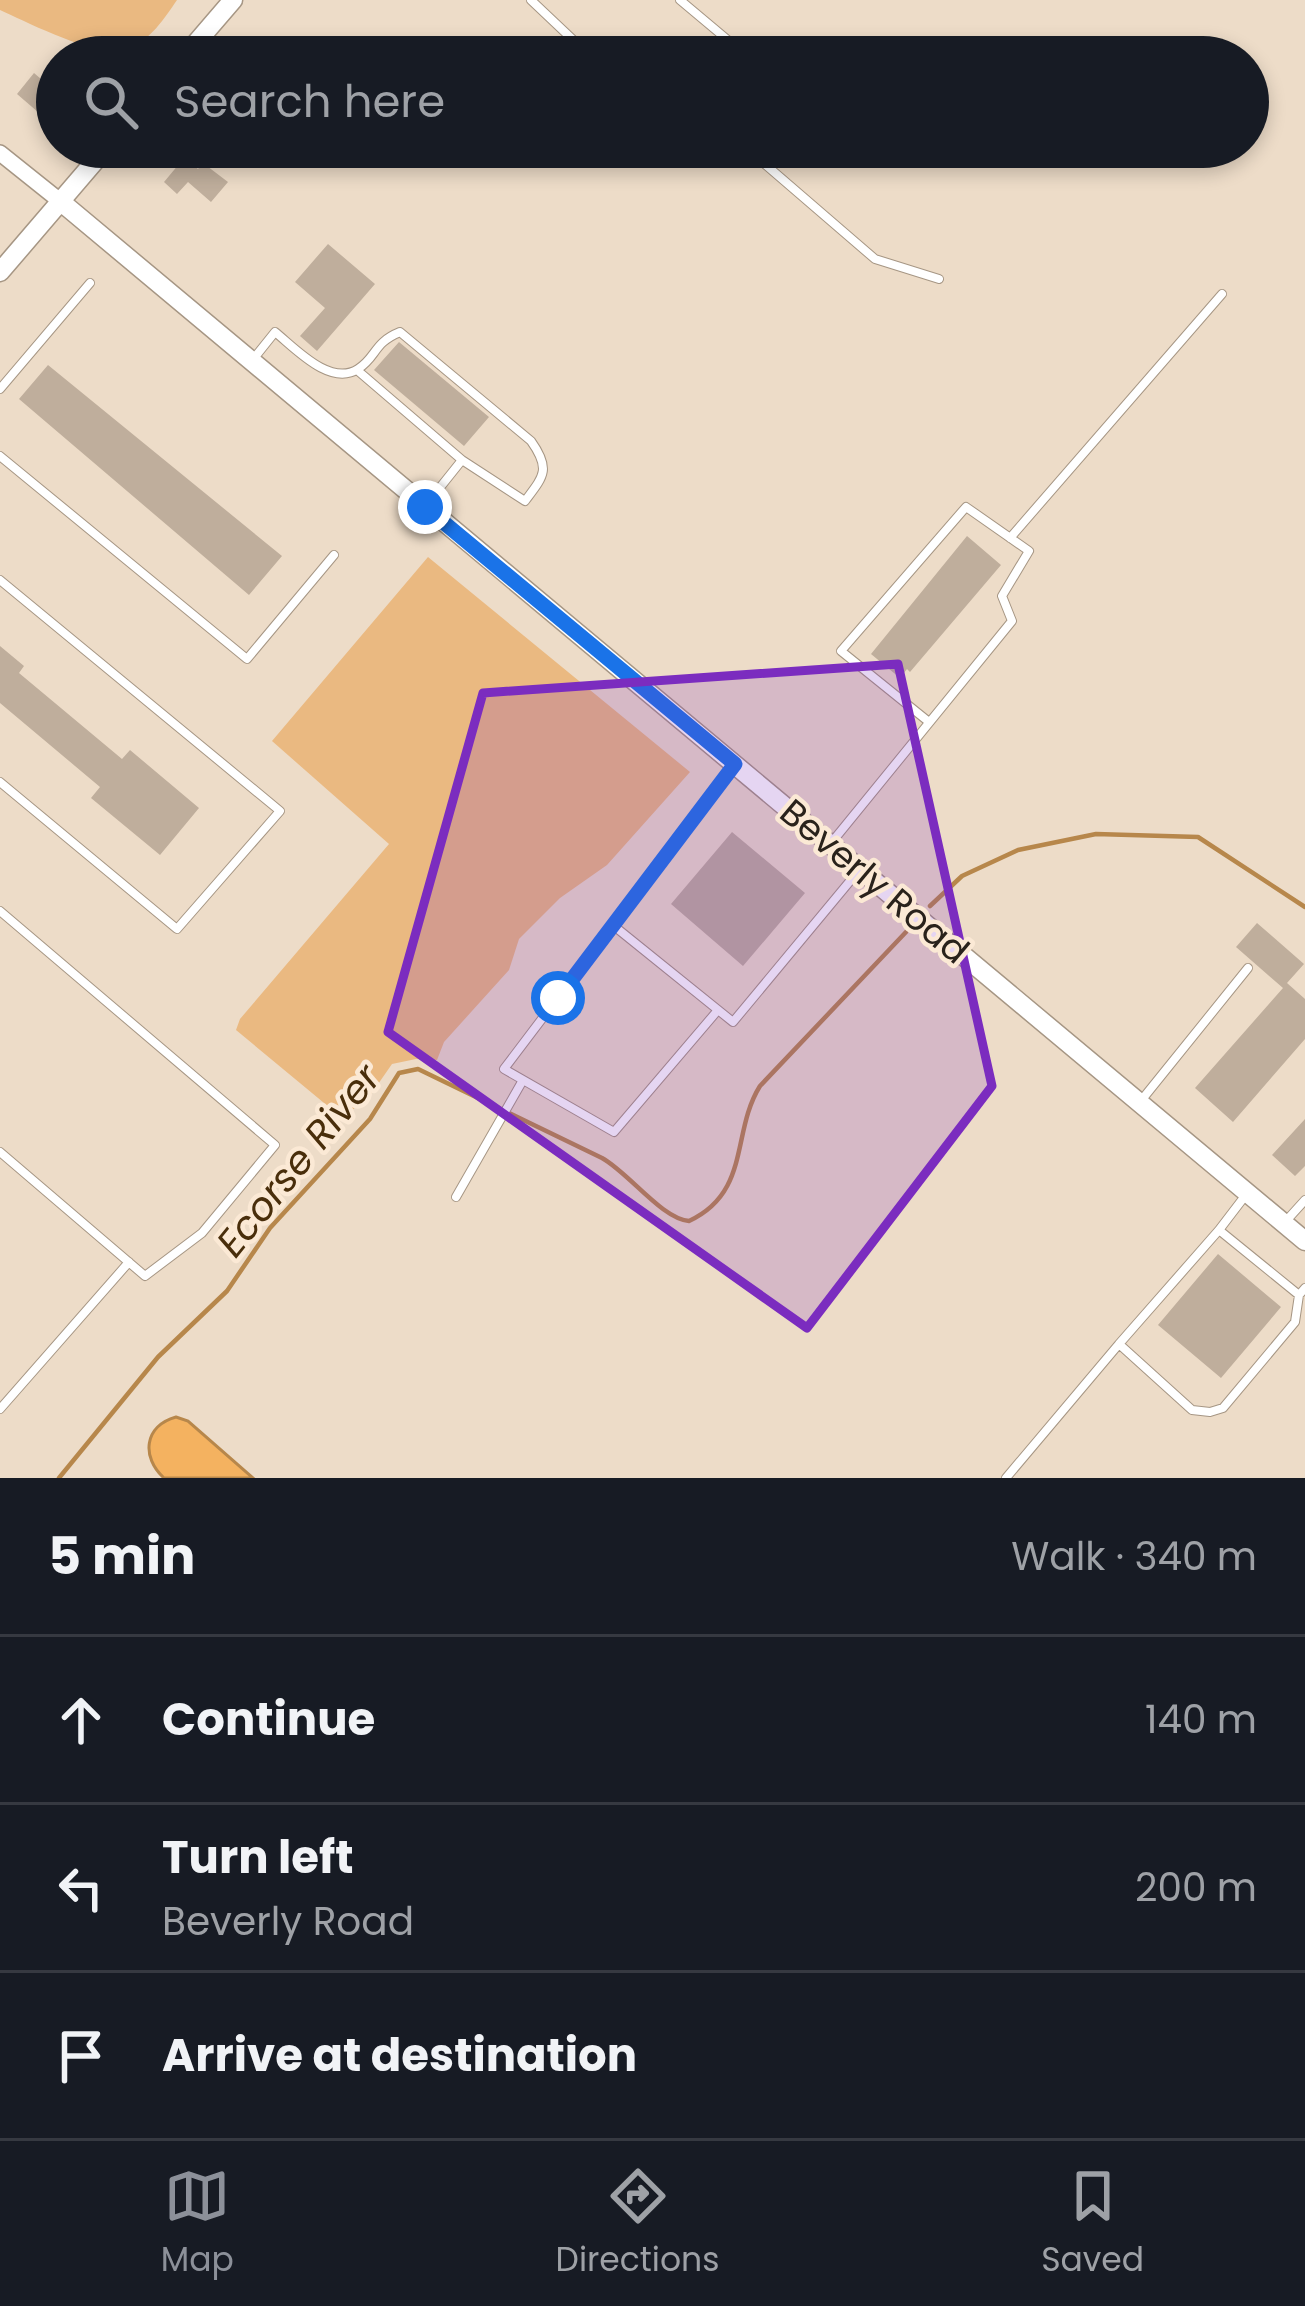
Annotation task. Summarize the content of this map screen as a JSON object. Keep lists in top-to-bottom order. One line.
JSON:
{"streets":{"street":["Beverly Road"]},"water":["Ecorse River"],"page":{"search":"Search here","heading":["5 min","Walk · 340 m"],"list":[["Continue","140 m"],["Turn left","Beverly Road","200 m"],"Arrive at destination"],"nav":["Map","Directions","Saved"]}}
